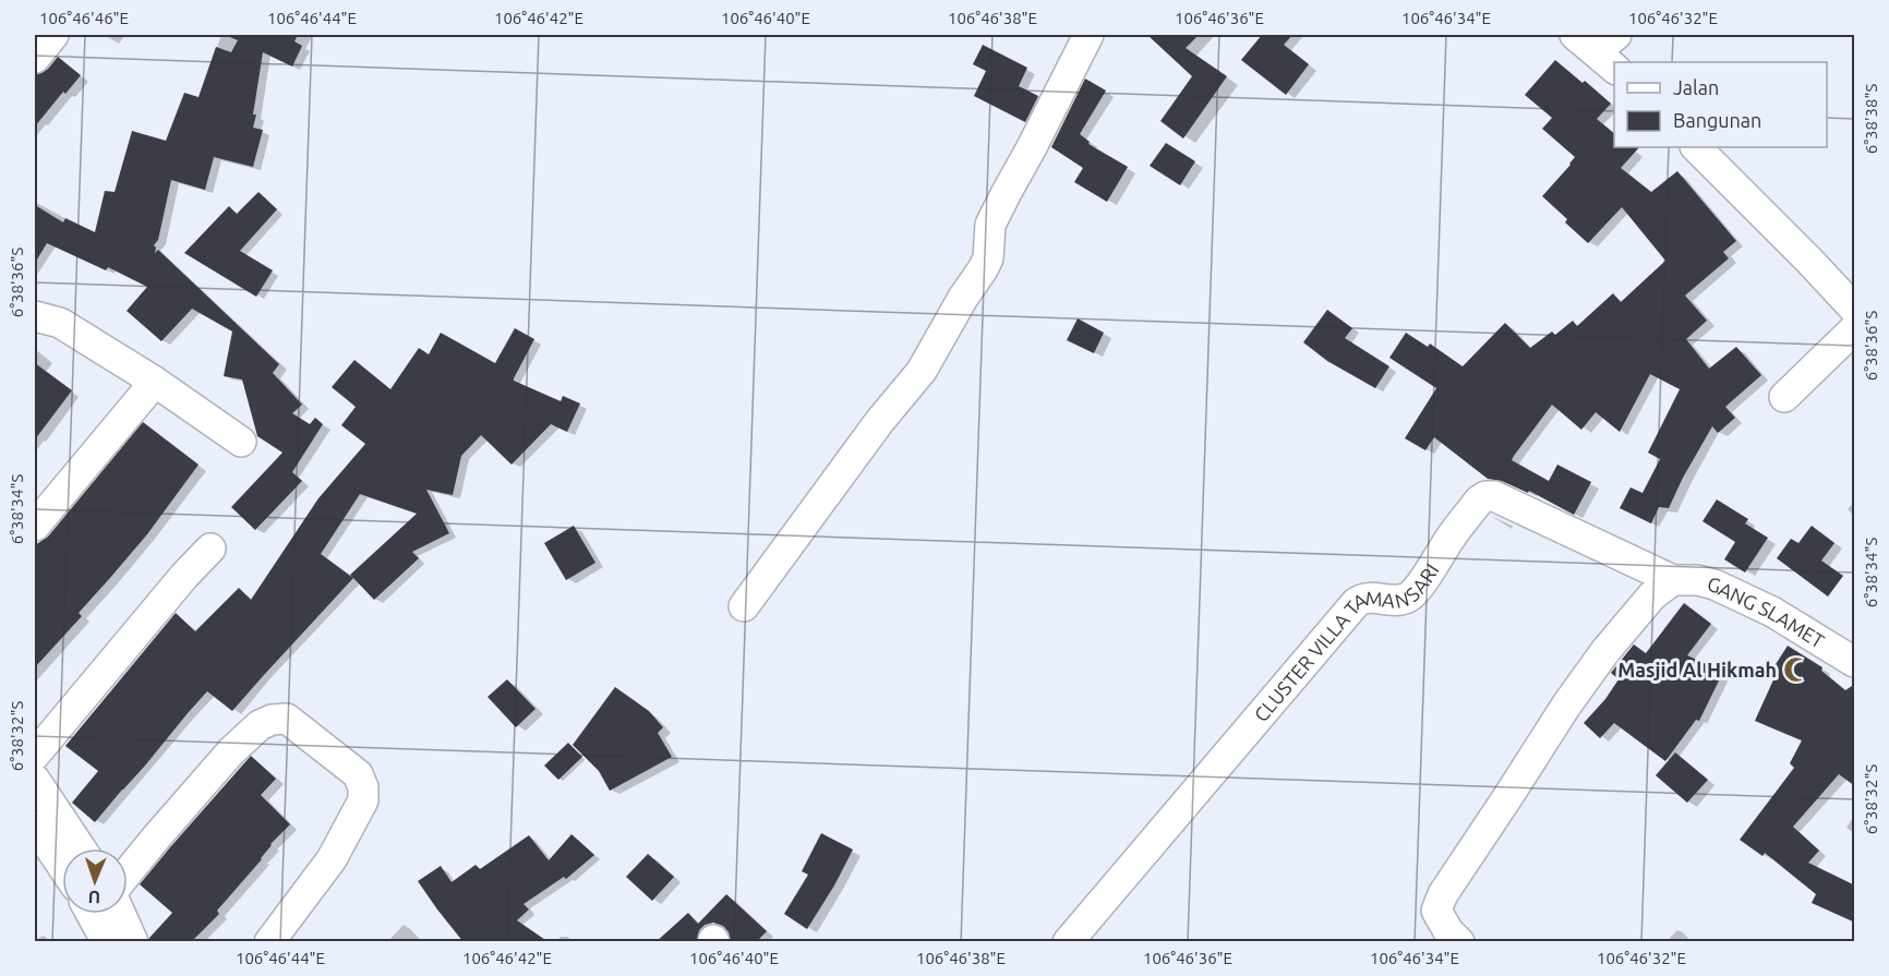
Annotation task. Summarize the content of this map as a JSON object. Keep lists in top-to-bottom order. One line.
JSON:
{"streets":{"street":["GANG SLAMET","CLUSTER VILLA TAMANSARI"]},"crossings":[["GANG SLAMET","CLUSTER VILLA TAMANSARI"]],"places":{"mosque":["Masjid Al Hikmah"]},"legend":["Jalan","Bangunan"],"north":"bottom","coordinates":["106°46'46\"E","106°46'44\"E","106°46'42\"E","106°46'40\"E","106°46'38\"E","106°46'36\"E","106°46'34\"E","106°46'32\"E","6°38'38\"S","6°38'36\"S","6°38'34\"S","6°38'32\"S"]}
